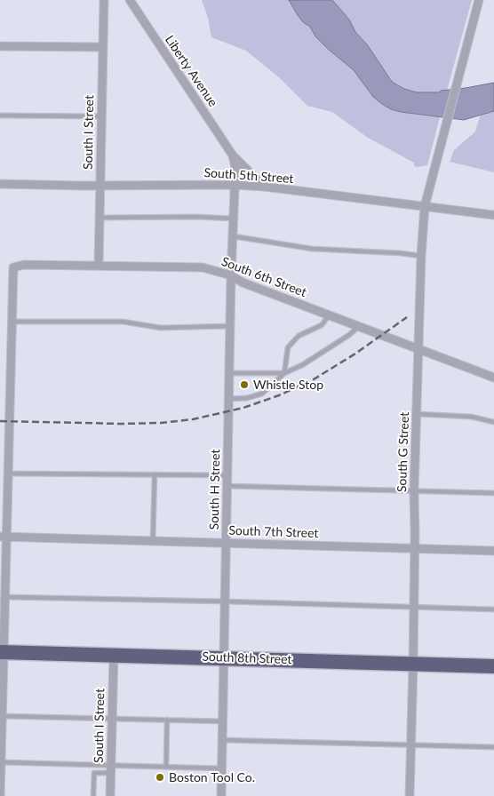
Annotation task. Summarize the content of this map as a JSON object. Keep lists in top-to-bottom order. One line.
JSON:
{"streets":{"highway":["South 8th Street"],"street":["Liberty Avenue","South I Street","South 5th Street","South 6th Street","South G Street","South H Street","South 7th Street"]},"crossings":[["Liberty Avenue","South 5th Street"],["South I Street","South 5th Street"],["South I Street","South 6th Street"],["South I Street","South 8th Street"],["South 5th Street","South G Street"],["South 5th Street","South H Street"],["South 6th Street","South G Street"],["South 6th Street","South H Street"],["South G Street","South 7th Street"],["South G Street","South 8th Street"],["South H Street","South 7th Street"],["South H Street","South 8th Street"]],"places":["Whistle Stop","Boston Tool Co."]}
